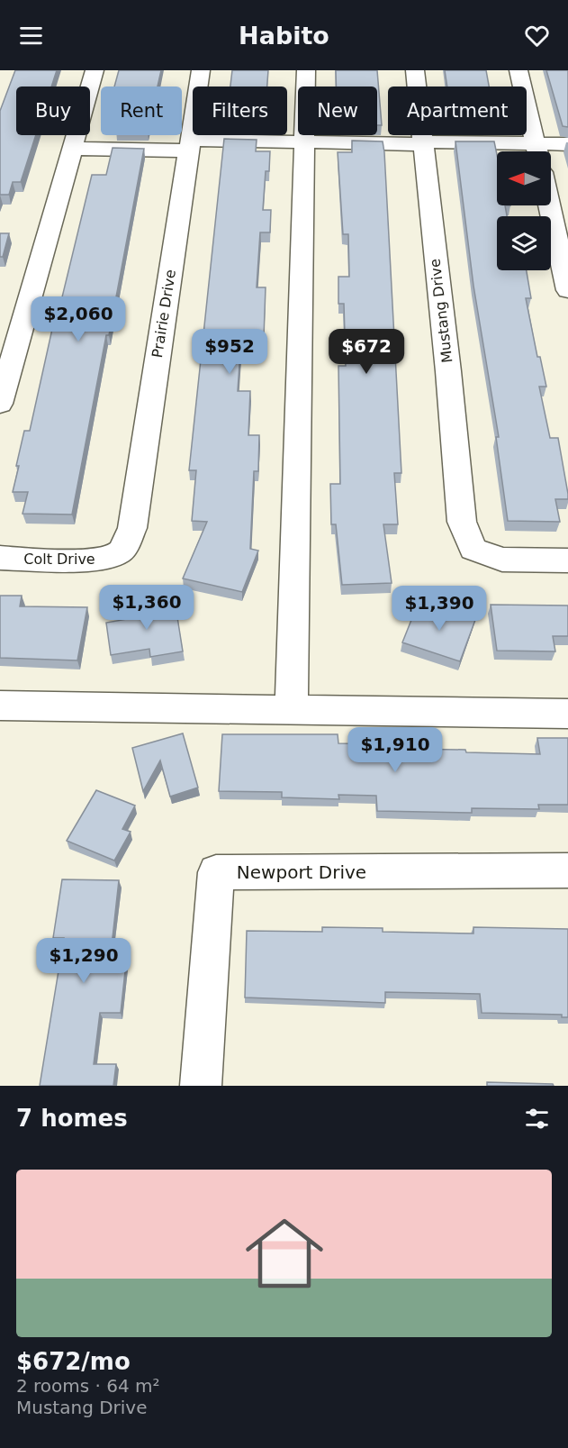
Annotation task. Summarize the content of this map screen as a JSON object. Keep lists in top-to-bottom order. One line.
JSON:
{"streets":{"street":["Mustang Drive","Prairie Drive","Colt Drive","Newport Drive"]},"crossings":[["Prairie Drive","Colt Drive"]],"north":"left","page":{"header":"Habito","chip":["Buy","Rent","Filters","New","Apartment"],"price":["$2,060","$952","$672","$1,360","$1,390","$1,910","$1,290"],"heading":"7 homes","list":[{"name":"$672/mo","note":"2 rooms · 64 m² · Mustang Drive"}]}}
